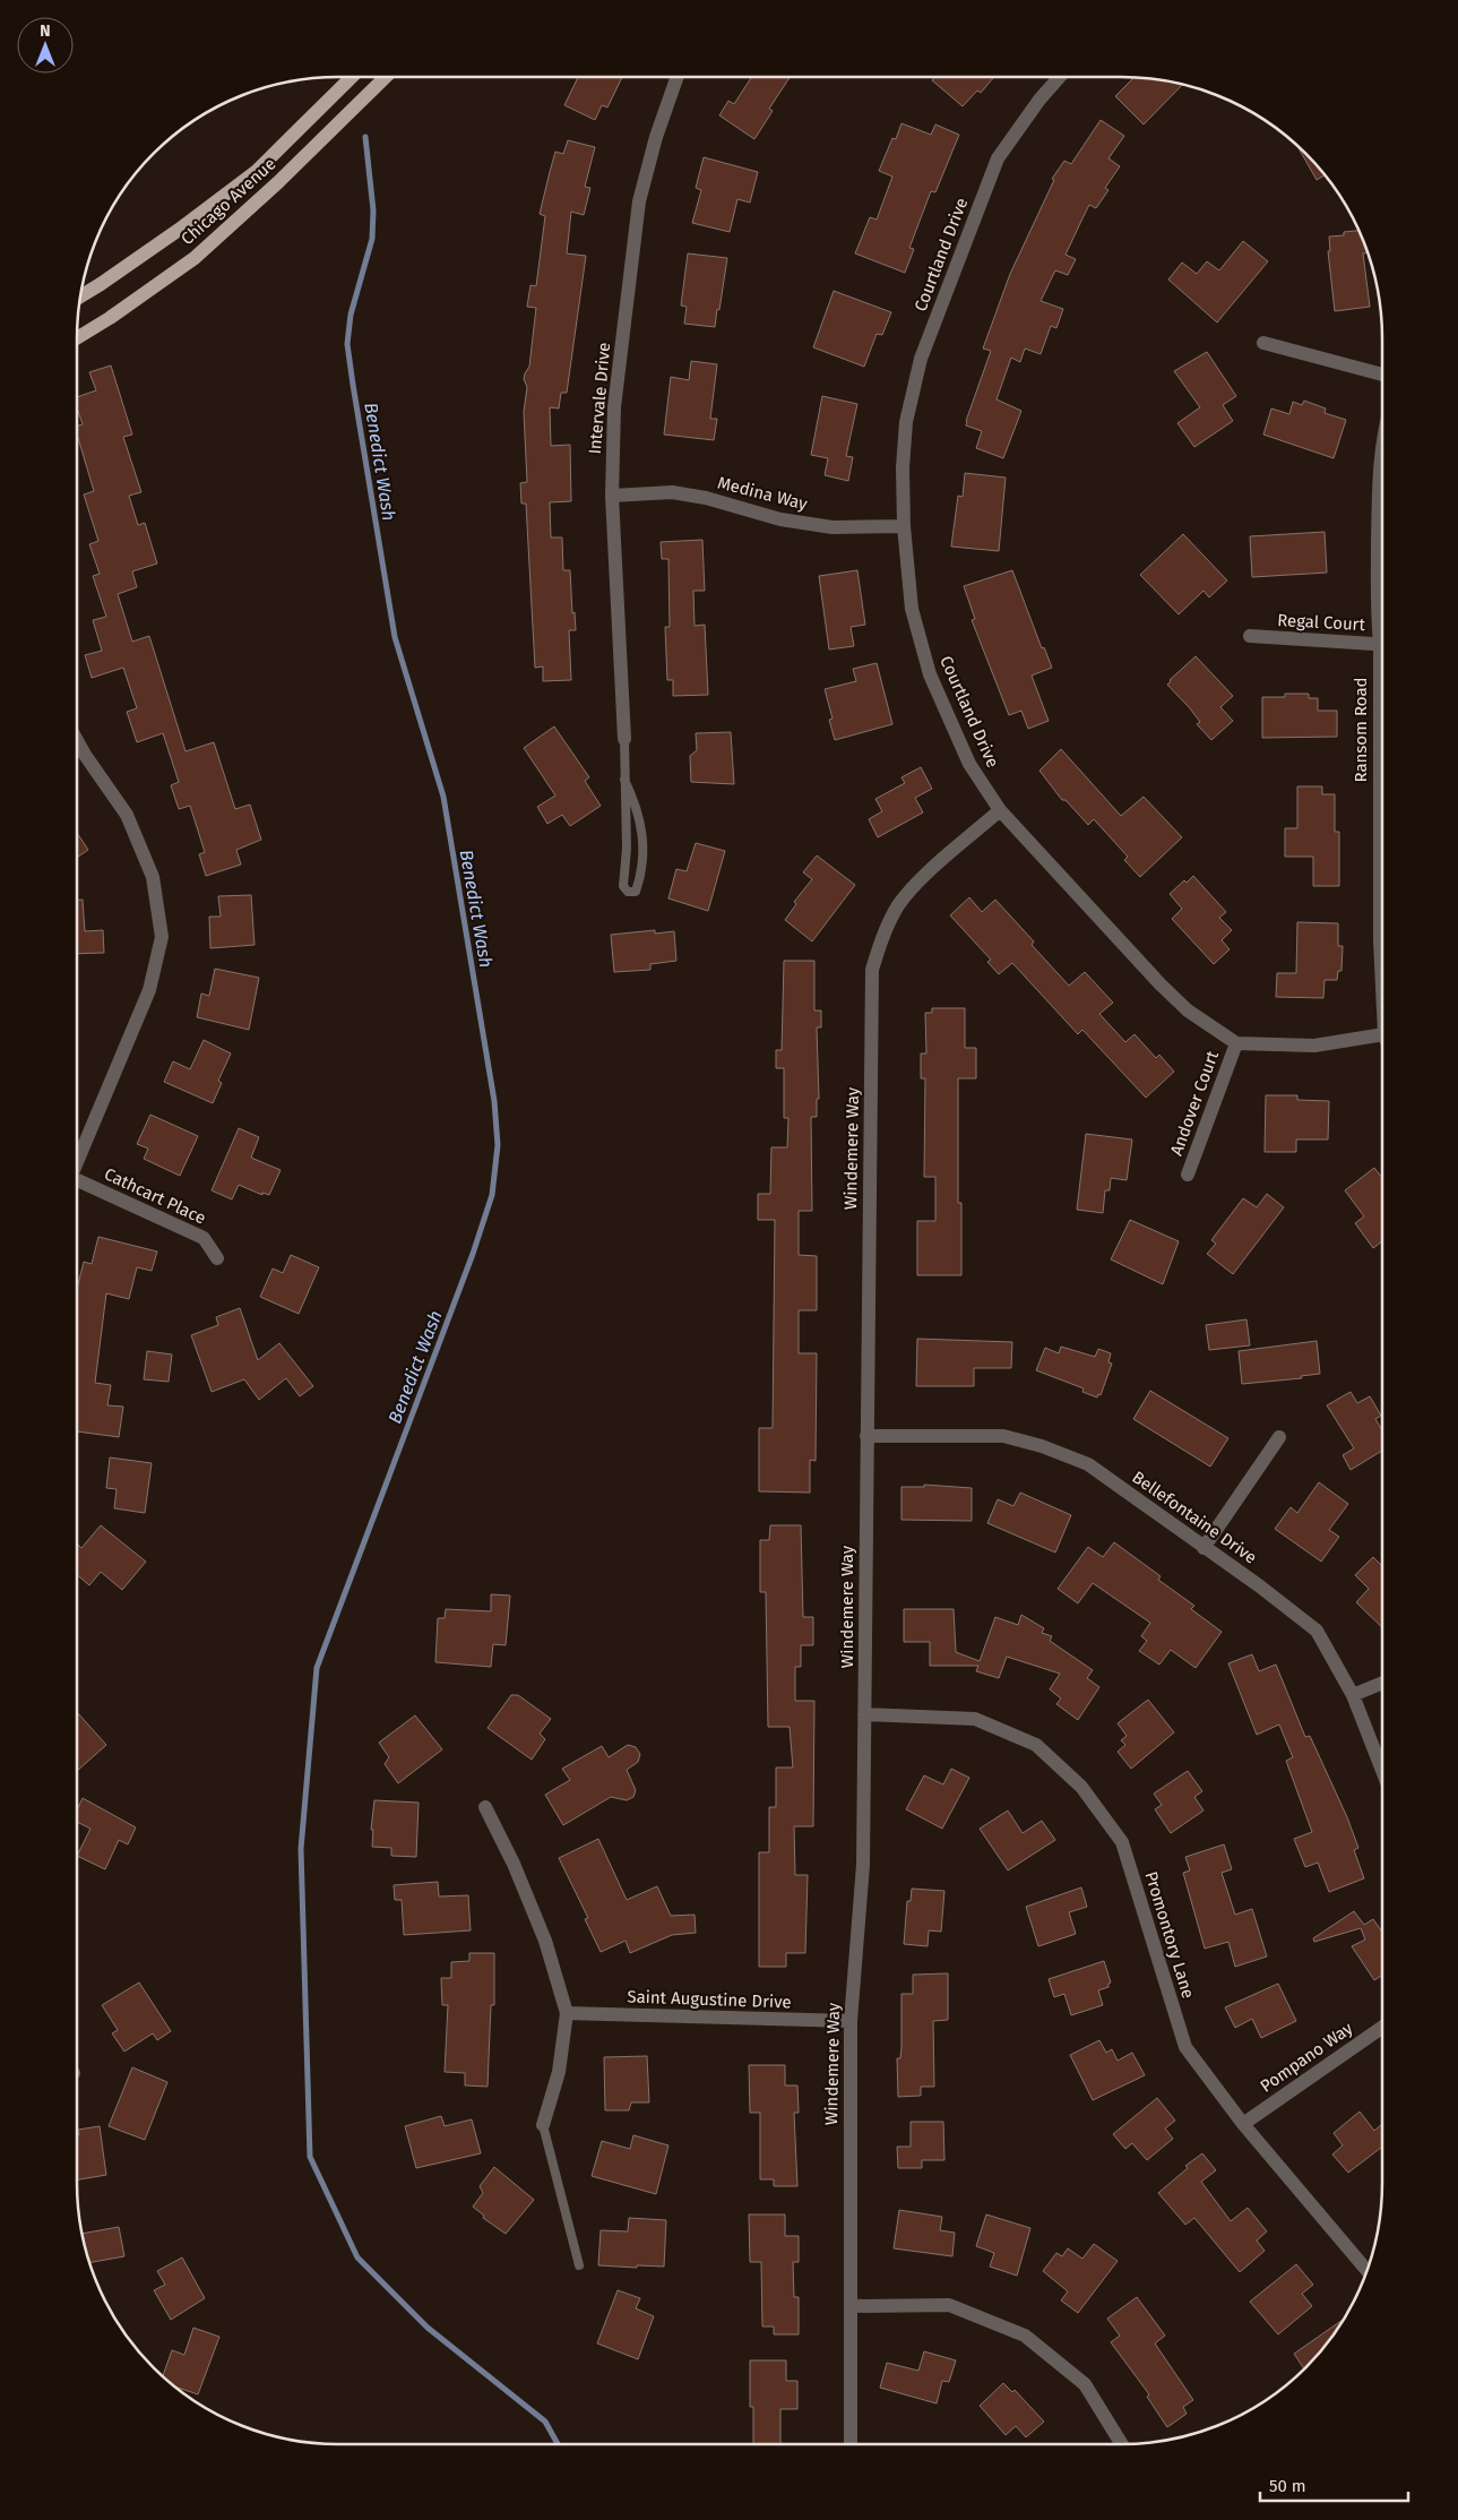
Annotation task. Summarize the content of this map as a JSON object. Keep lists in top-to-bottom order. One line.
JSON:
{"streets":{"main road":["Chicago Avenue"],"street":["Courtland Drive","Intervale Drive","Medina Way","Regal Court","Ransom Road","Andover Court","Windemere Way","Cathcart Place","Bellefontaine Drive","Promontory Lane","Saint Augustine Drive","Pompano Way"]},"crossings":[["Courtland Drive","Medina Way"],["Courtland Drive","Andover Court"],["Courtland Drive","Windemere Way"],["Intervale Drive","Medina Way"],["Windemere Way","Bellefontaine Drive"],["Windemere Way","Promontory Lane"],["Windemere Way","Saint Augustine Drive"],["Promontory Lane","Pompano Way"]],"water":["Benedict Wash"],"scale_bar":"50 m","north":"top"}
